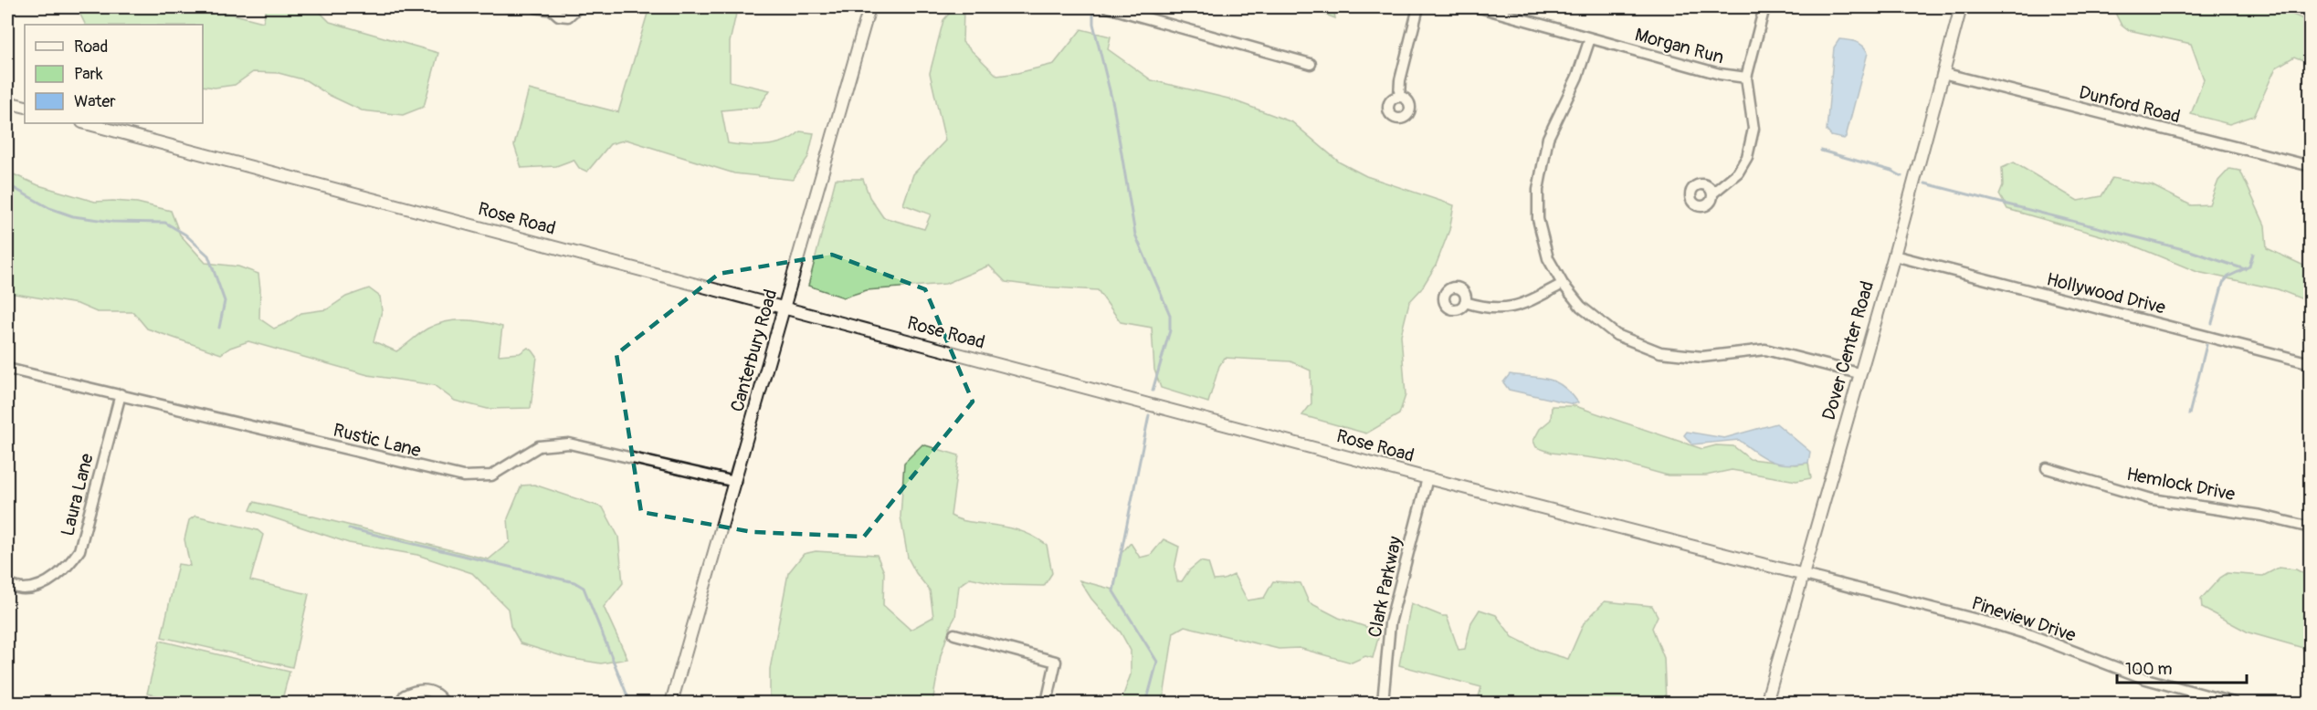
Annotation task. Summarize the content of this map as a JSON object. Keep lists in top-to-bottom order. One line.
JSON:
{"streets":{"street":["Morgan Run","Dunford Road","Rose Road","Hollywood Drive","Canterbury Road","Dover Center Road","Rustic Lane","Hemlock Drive","Laura Lane","Clark Parkway","Pineview Drive"]},"crossings":[["Dunford Road","Dover Center Road"],["Rose Road","Canterbury Road"],["Rose Road","Dover Center Road"],["Rose Road","Clark Parkway"],["Rose Road","Pineview Drive"],["Hollywood Drive","Dover Center Road"],["Canterbury Road","Rustic Lane"],["Dover Center Road","Pineview Drive"],["Rustic Lane","Laura Lane"]],"legend":["Road","Park","Water"],"scale_bar":"100 m"}
